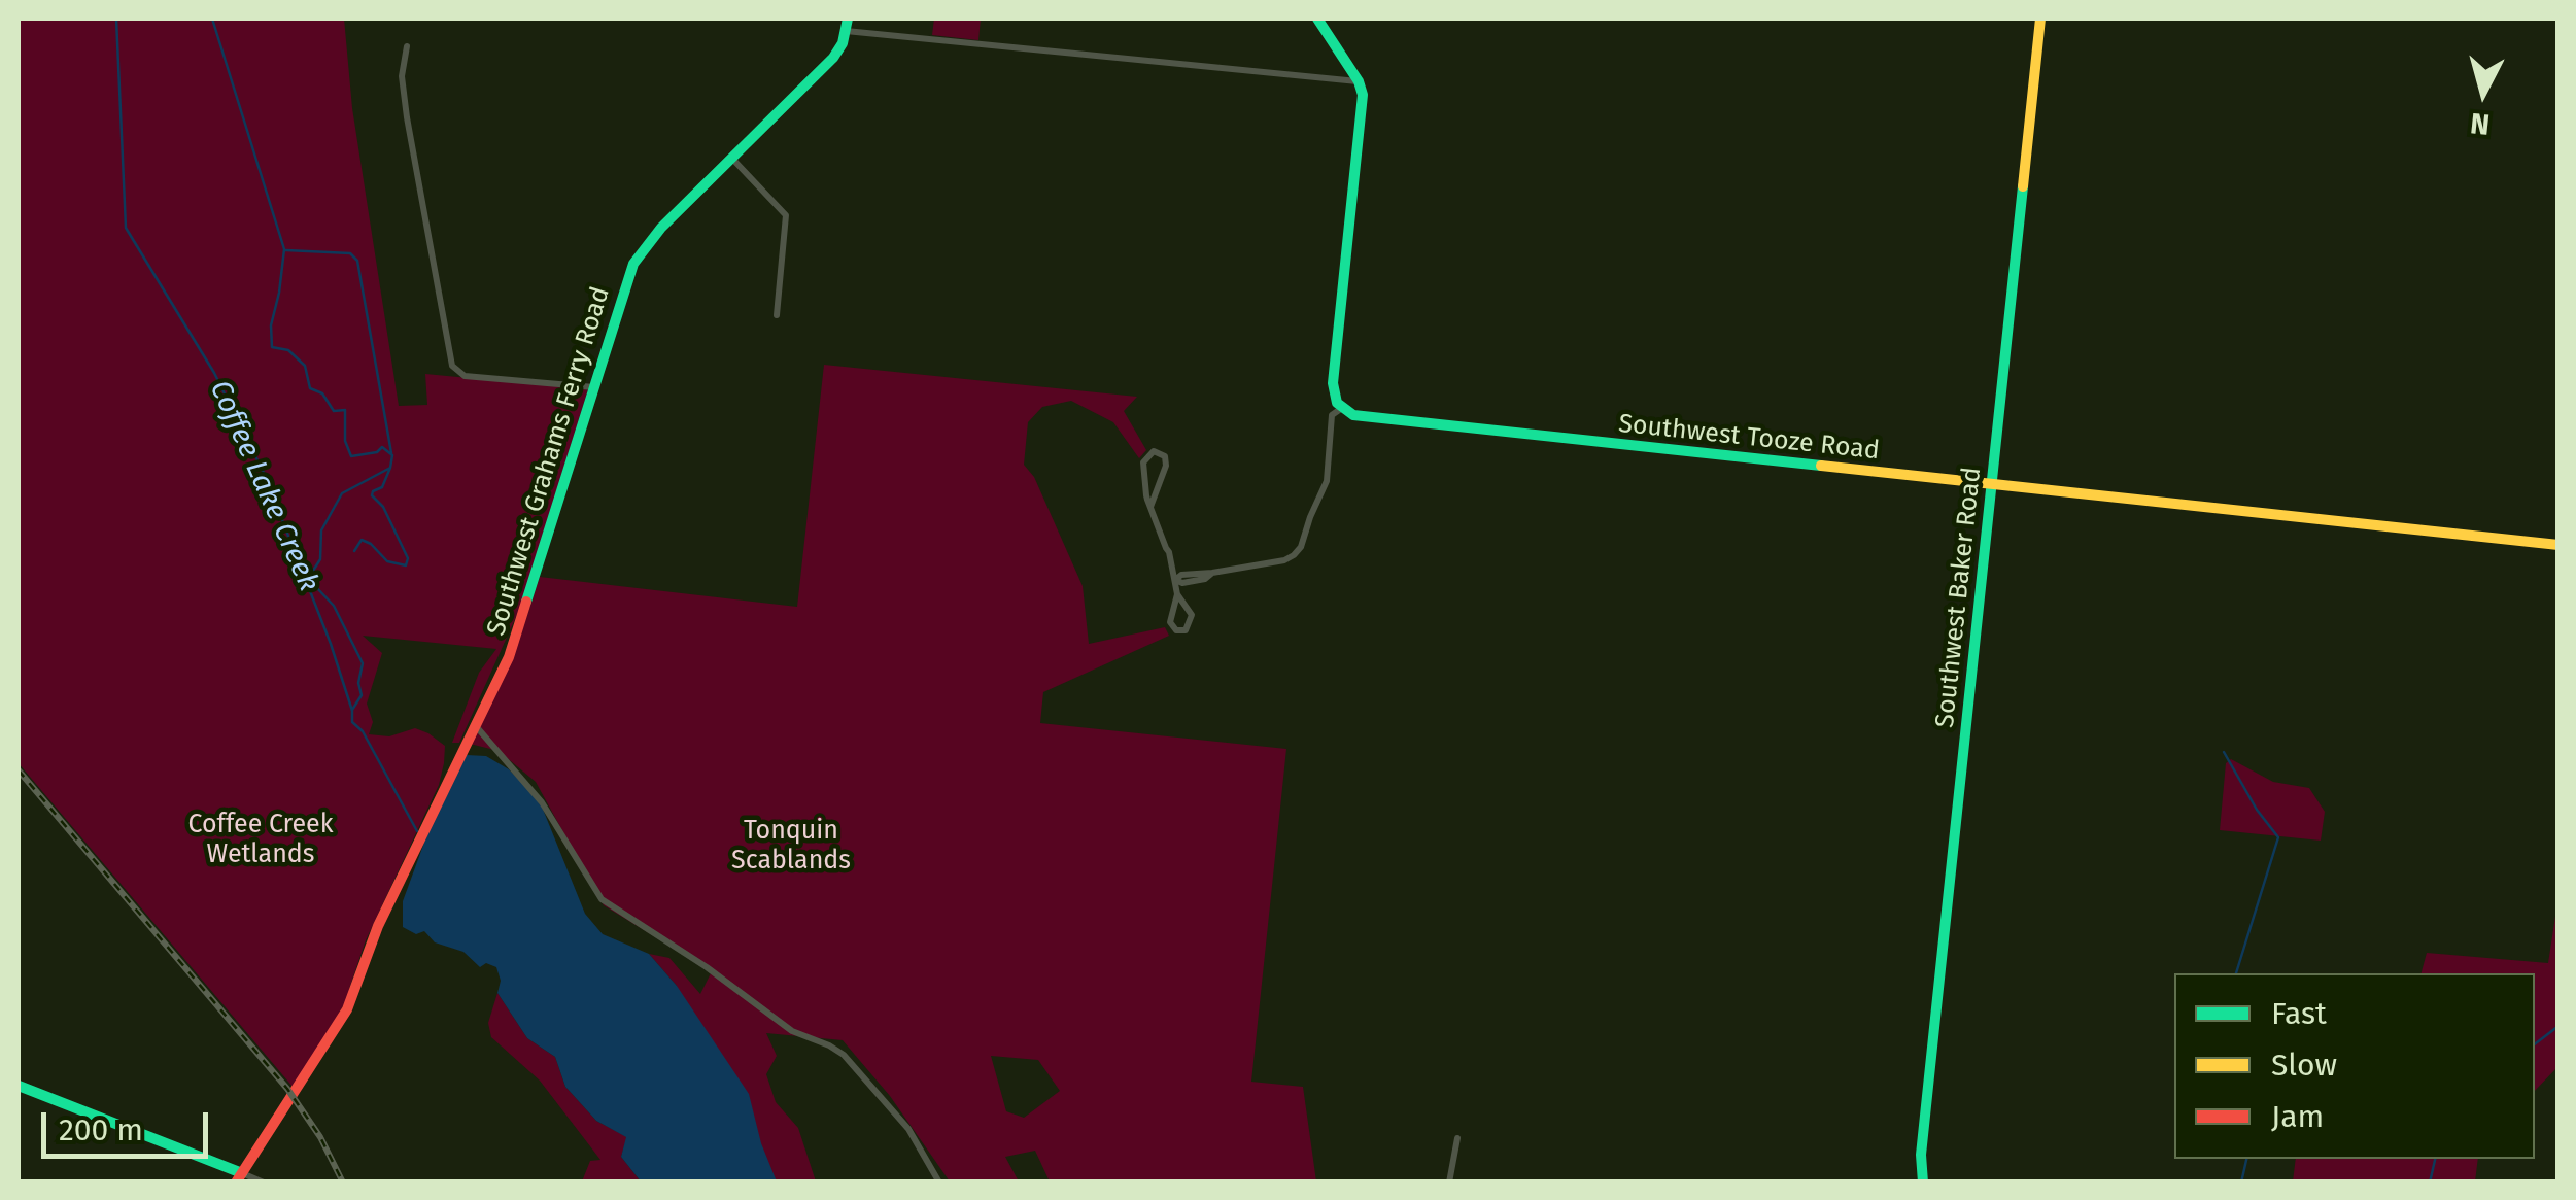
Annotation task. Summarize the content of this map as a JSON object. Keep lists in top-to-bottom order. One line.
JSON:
{"streets":{"main road":["Southwest Tooze Road","Southwest Grahams Ferry Road","Southwest Baker Road"]},"crossings":[["Southwest Tooze Road","Southwest Baker Road"]],"water":["Coffee Lake Creek"],"parks":["Coffee Creek Wetlands","Tonquin Scablands"],"legend":["Fast","Slow","Jam"],"scale_bar":"200 m","north":"bottom"}
